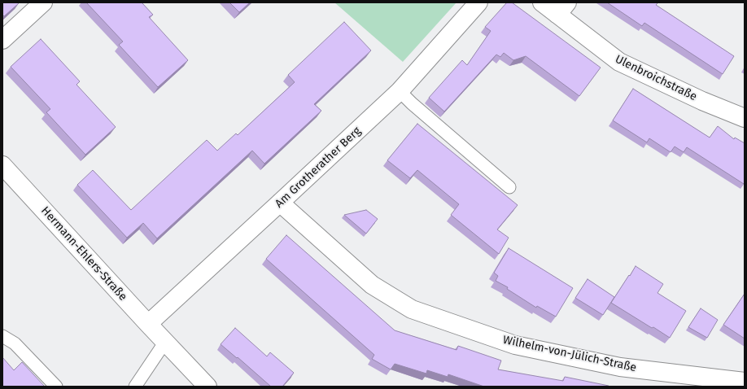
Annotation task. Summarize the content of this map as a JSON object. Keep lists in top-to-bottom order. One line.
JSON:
{"streets":{"street":["Ulenbroichstraße","Am Grotherather Berg","Hermann-Ehlers-Straße","Wilhelm-von-Jülich-Straße"]},"crossings":[["Am Grotherather Berg","Hermann-Ehlers-Straße"],["Am Grotherather Berg","Wilhelm-von-Jülich-Straße"]]}
